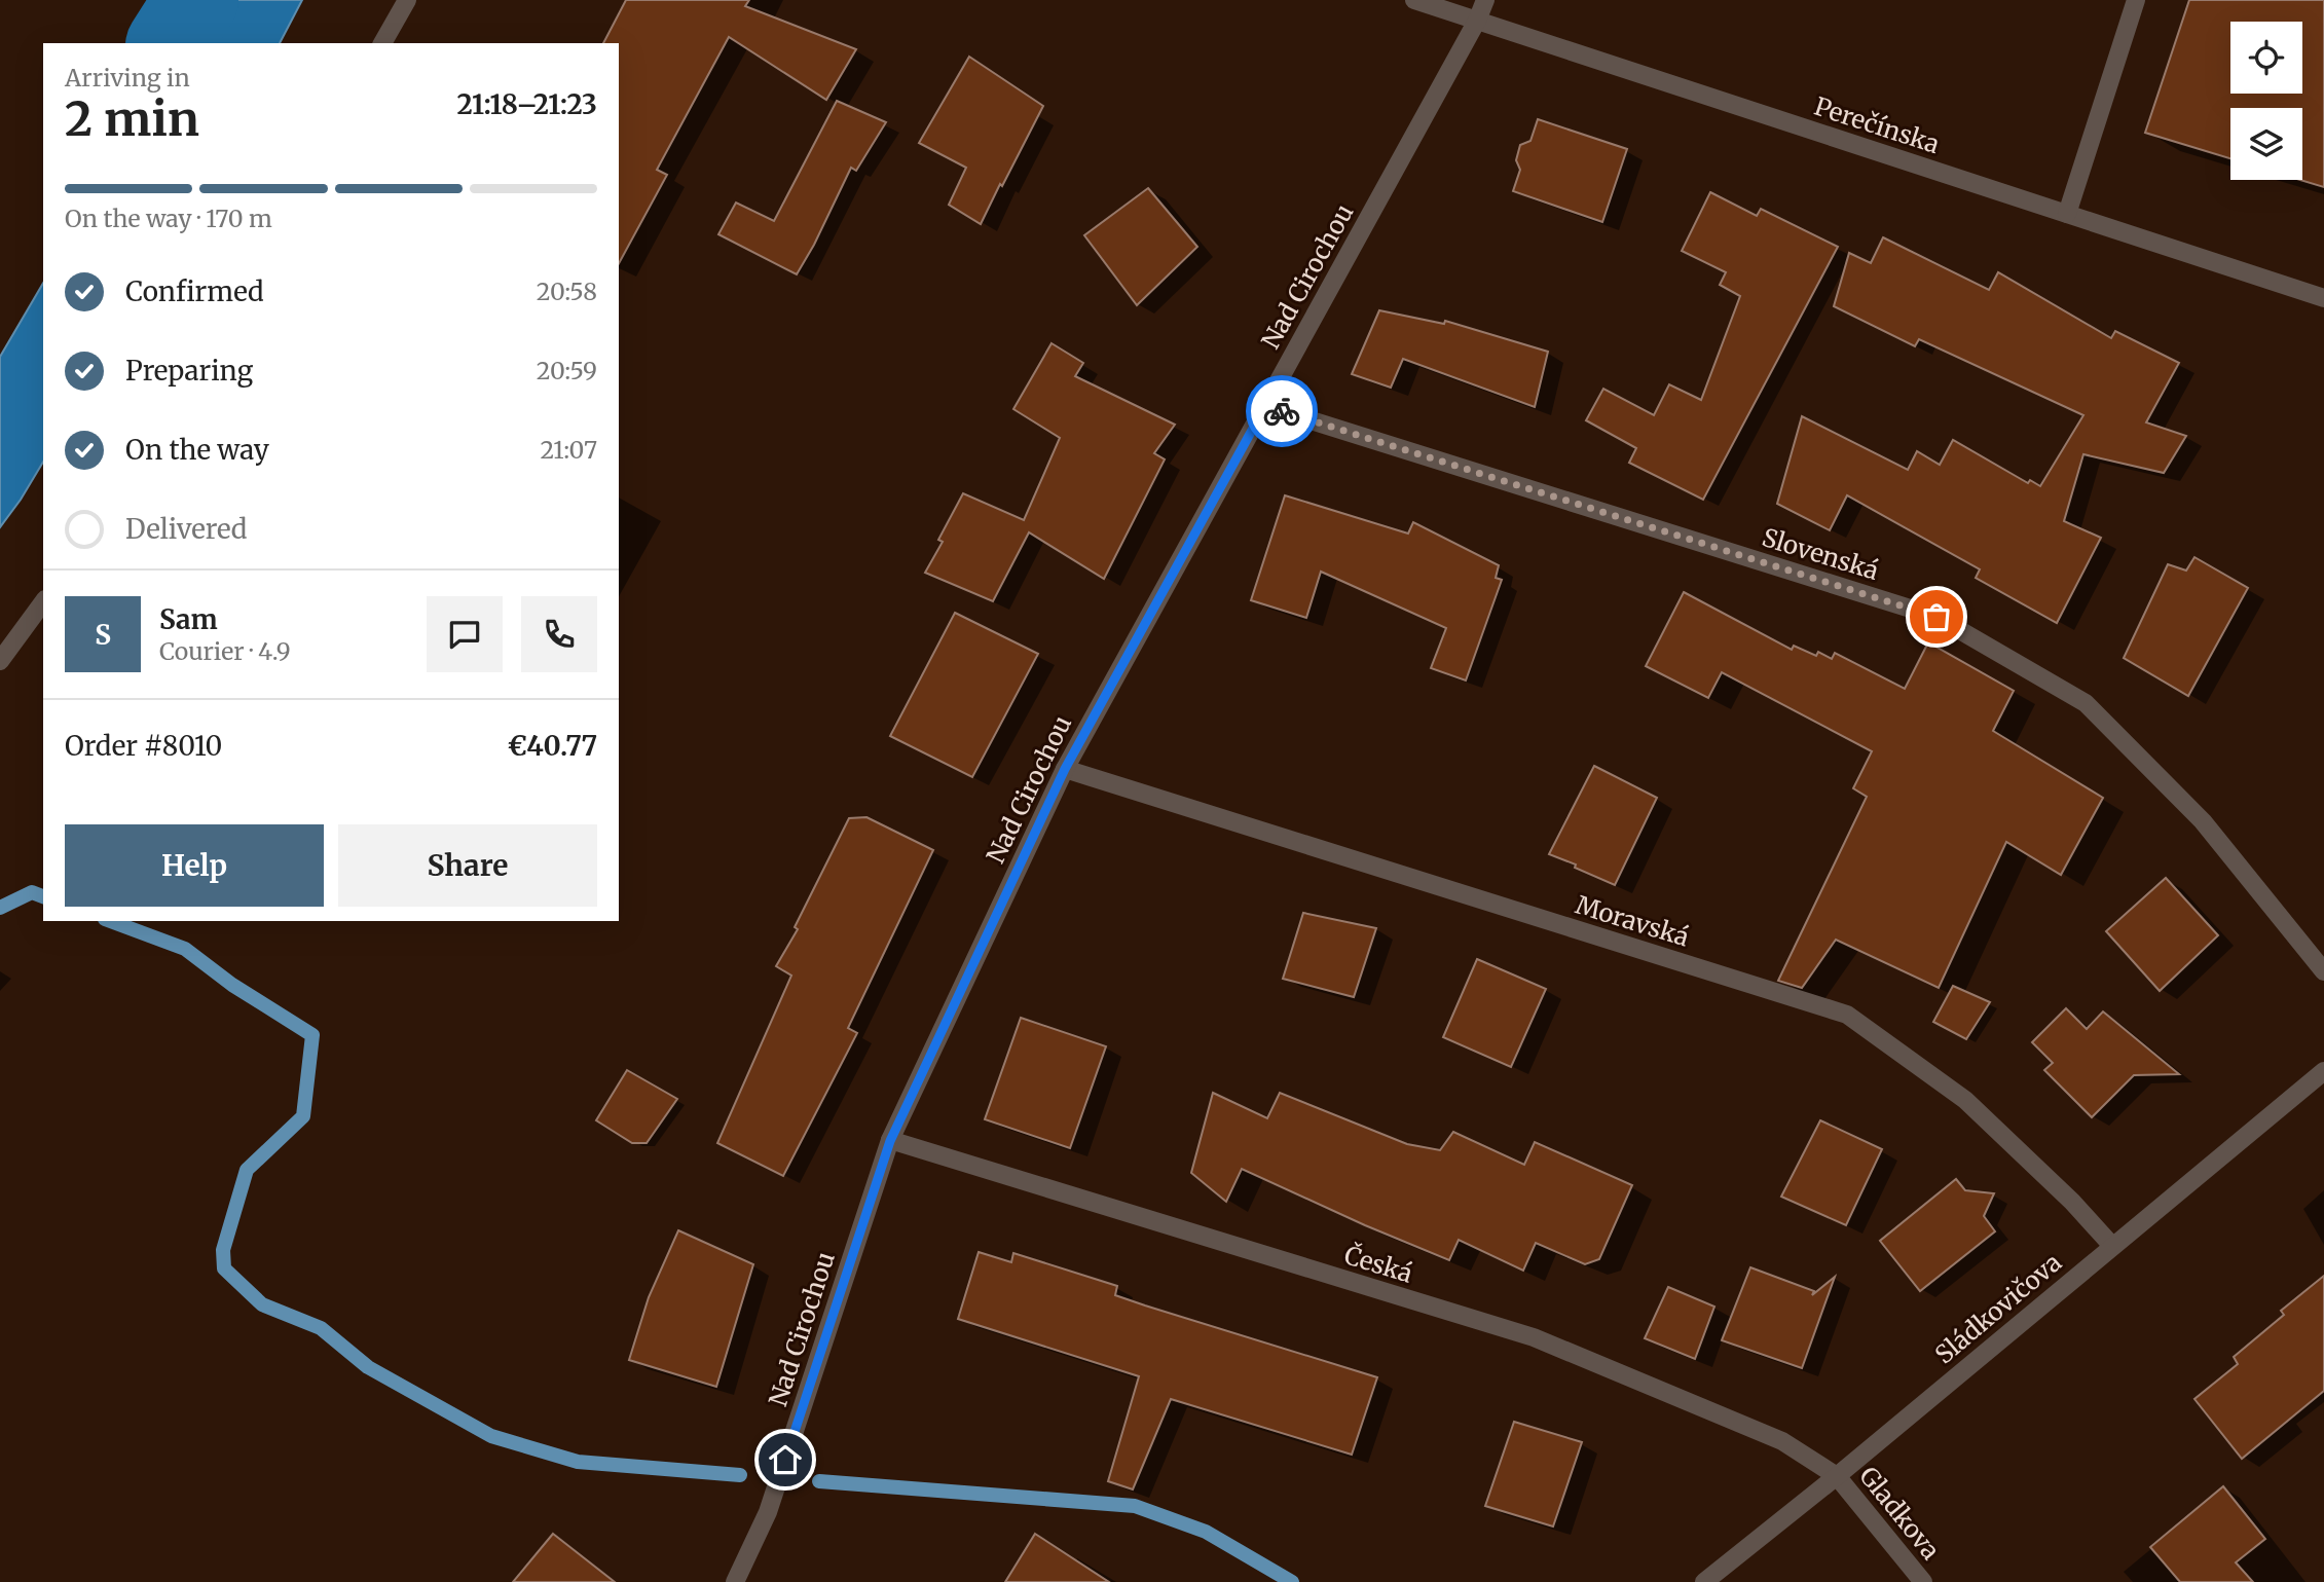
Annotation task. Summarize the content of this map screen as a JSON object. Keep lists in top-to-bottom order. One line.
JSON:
{"streets":{"street":["Perečínska","Nad Cirochou","Slovenská","Moravská","Česká","Sládkovičova","Gladkova"]},"crossings":[["Perečínska","Nad Cirochou"],["Nad Cirochou","Slovenská"],["Nad Cirochou","Moravská"],["Nad Cirochou","Česká"],["Moravská","Sládkovičova"],["Česká","Sládkovičova"],["Česká","Gladkova"],["Sládkovičova","Gladkova"]],"page":{"heading":["2 min","Arriving in","21:18–21:23"],"panel":["Sam","Courier · 4.9","Order #8010","€40.77"],"bar":"On the way · 170 m","list":[["Confirmed","20:58"],["Preparing","20:59"],["On the way","21:07"],"Delivered"],"round":"S","buttons":["Help","Share"]}}
